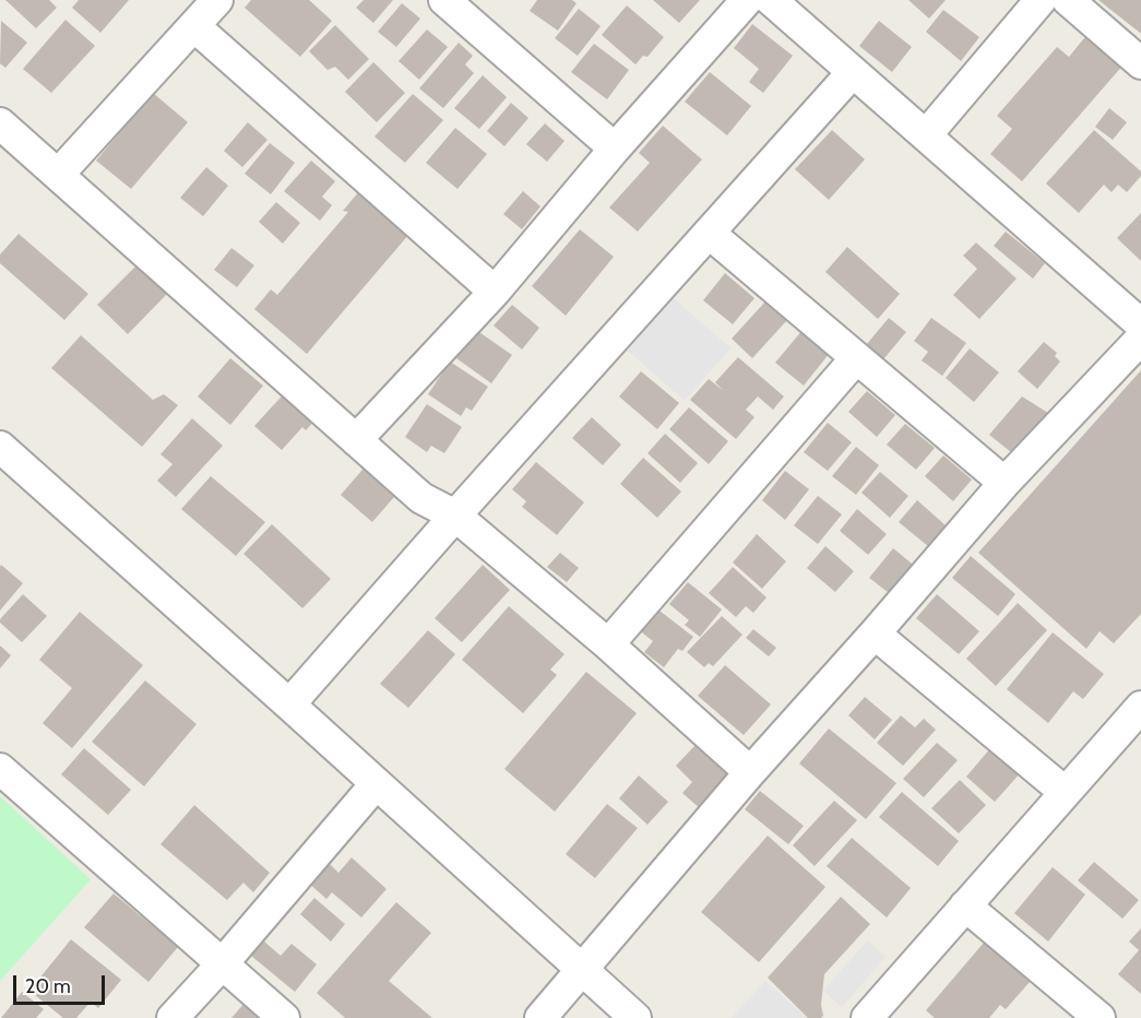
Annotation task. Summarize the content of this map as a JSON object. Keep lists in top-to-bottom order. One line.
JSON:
{"scale_bar":"20 m"}
